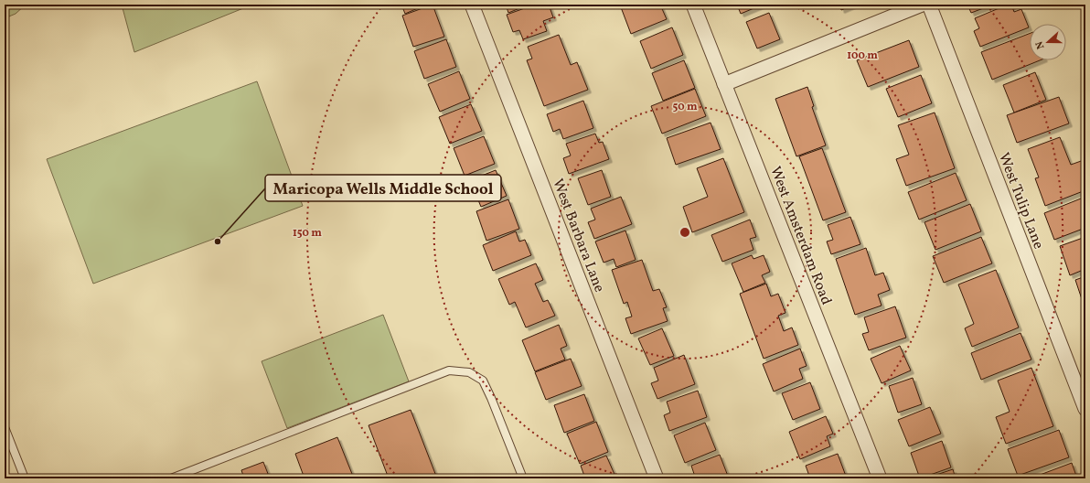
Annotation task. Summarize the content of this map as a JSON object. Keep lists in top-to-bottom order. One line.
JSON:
{"streets":{"street":["West Tulip Lane","West Barbara Lane","West Amsterdam Road"]},"places":["Maricopa Wells Middle School"],"north":"left","rings":["100 m","50 m","150 m"]}
